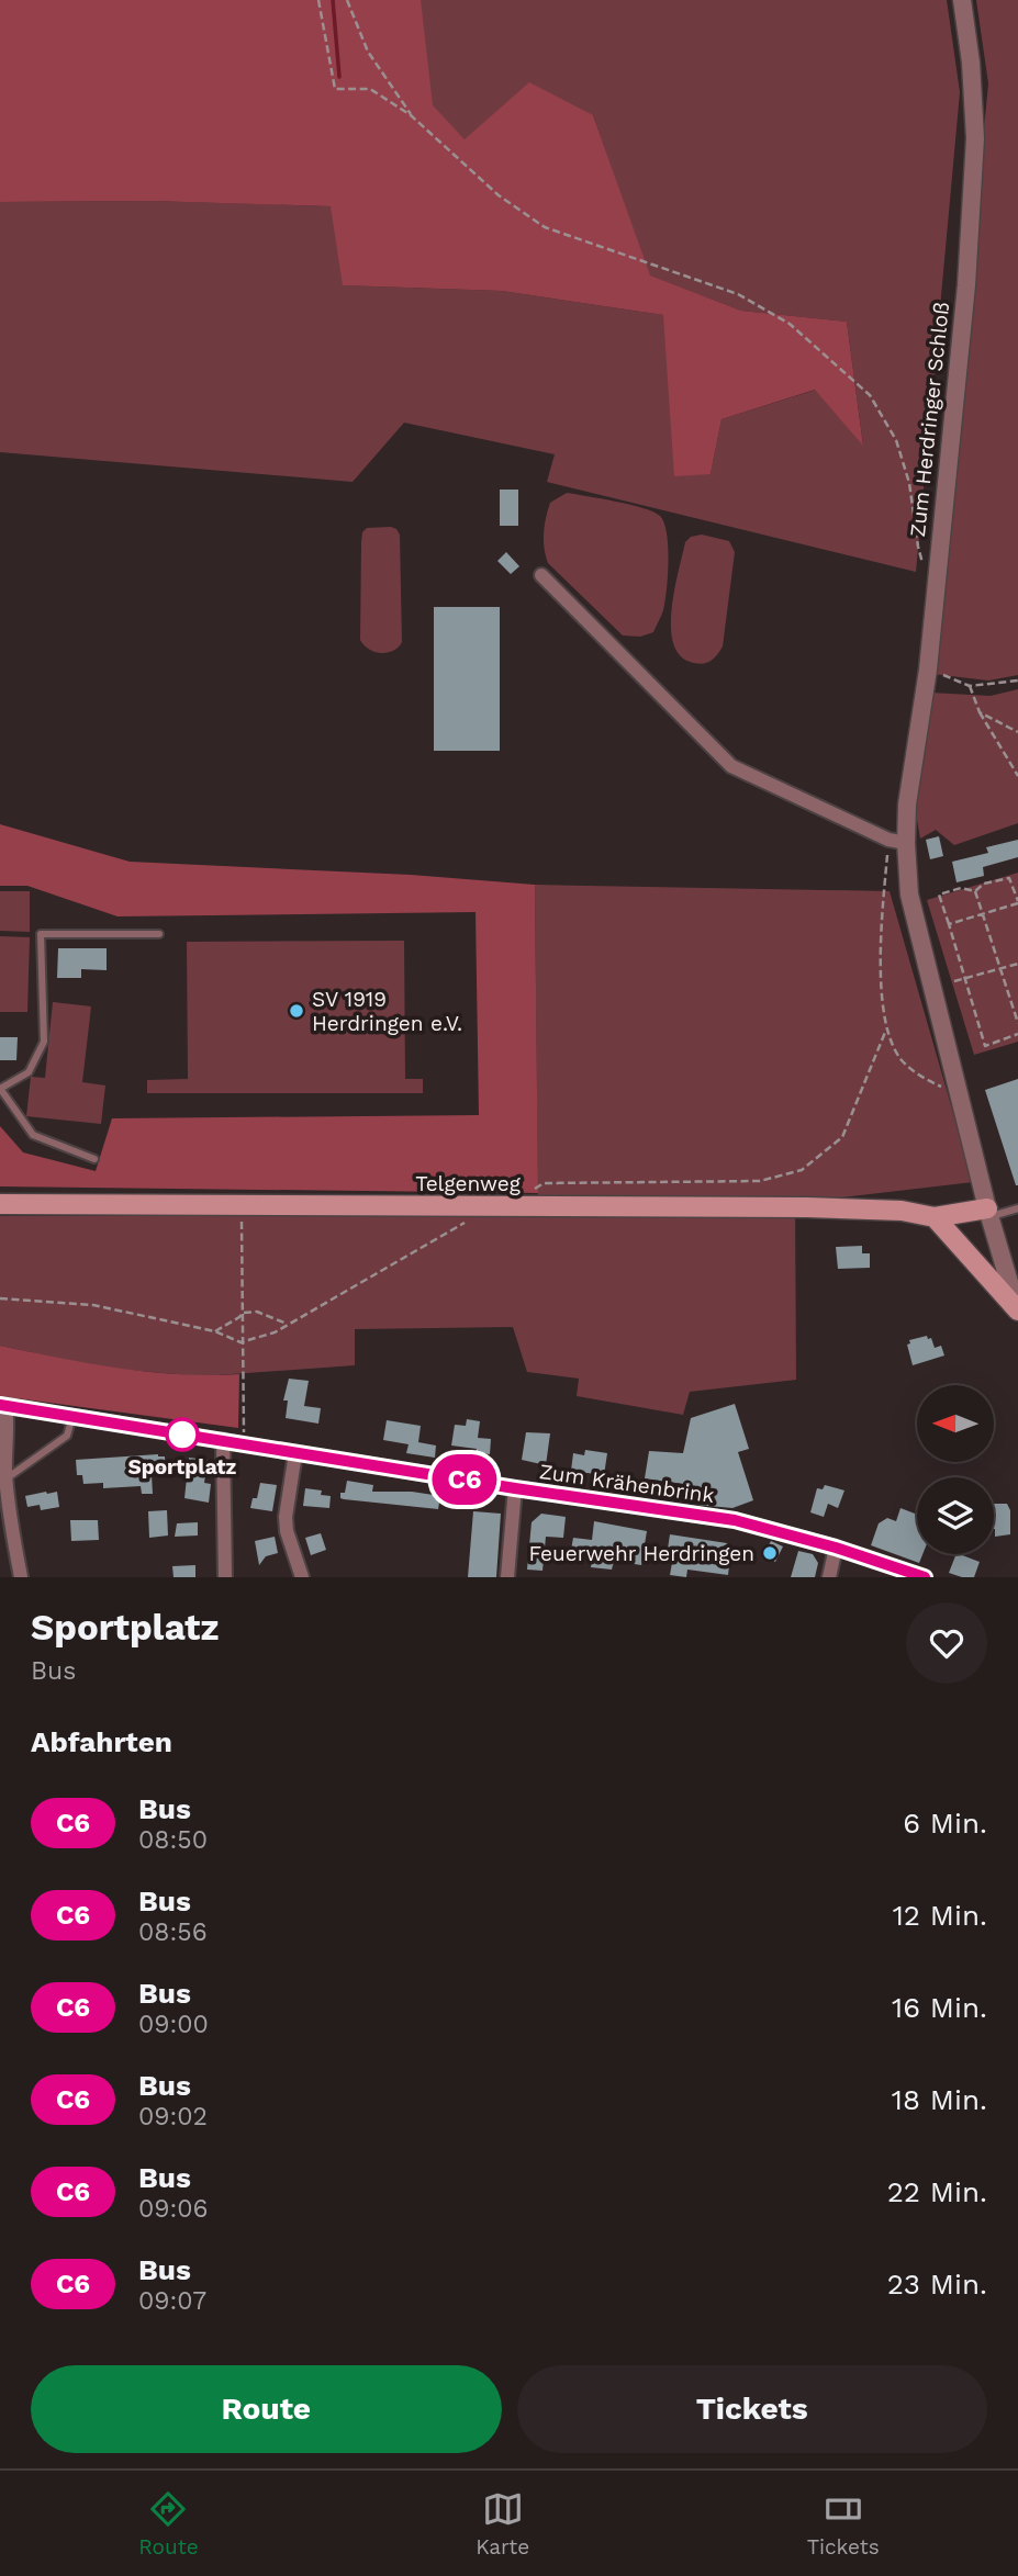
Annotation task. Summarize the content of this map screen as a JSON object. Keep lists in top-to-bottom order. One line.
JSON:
{"streets":{"main road":["Telgenweg"],"street":["Zum Herdringer Schloß","Zum Krähenbrink"]},"crossings":[["Zum Herdringer Schloß","Telgenweg"]],"places":["SV 1919 Herdringen e.V.","Sportplatz","Feuerwehr Herdringen"],"lines":["bus line C6"],"north":"left","page":{"on_map":"C6","heading":[["Sportplatz","Bus"],"Abfahrten"],"list":[{"mark":"C6","name":"Bus","note":"08:50","value":"6 Min."},{"mark":"C6","name":"Bus","note":"08:56","value":"12 Min."},{"mark":"C6","name":"Bus","note":"09:00","value":"16 Min."},{"mark":"C6","name":"Bus","note":"09:02","value":"18 Min."},{"mark":"C6","name":"Bus","note":"09:06","value":"22 Min."},{"mark":"C6","name":"Bus","note":"09:07","value":"23 Min."}],"buttons":["Route","Tickets"],"tabs":["Route","Karte","Tickets"]}}
